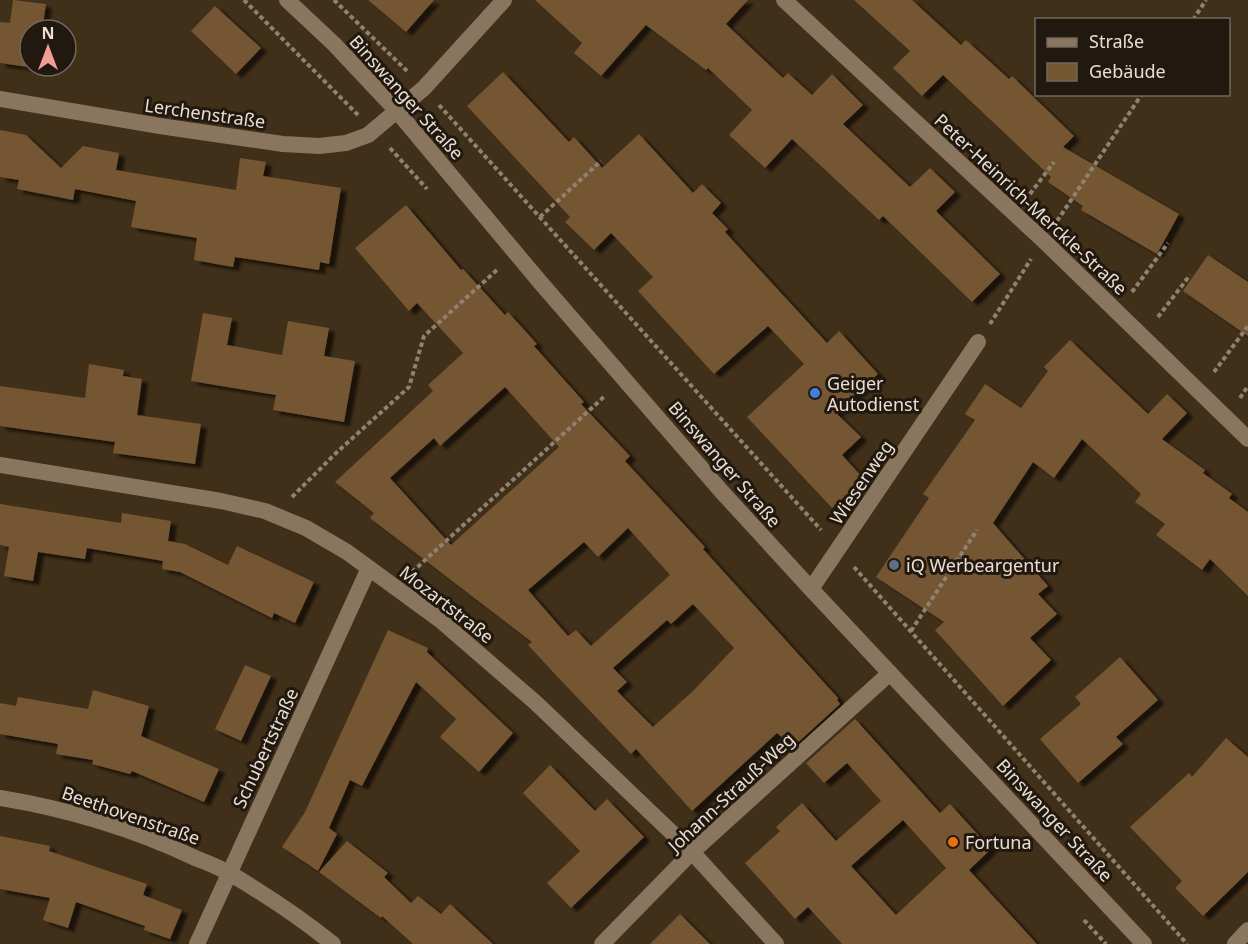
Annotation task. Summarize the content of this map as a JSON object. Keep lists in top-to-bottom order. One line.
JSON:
{"streets":{"street":["Binswanger Straße","Lerchenstraße","Peter-Heinrich-Merckle-Straße","Wiesenweg","Mozartstraße","Schubertstraße","Johann-Strauß-Weg","Beethovenstraße"]},"crossings":[["Binswanger Straße","Lerchenstraße"],["Binswanger Straße","Wiesenweg"],["Binswanger Straße","Johann-Strauß-Weg"],["Mozartstraße","Schubertstraße"],["Mozartstraße","Johann-Strauß-Weg"],["Schubertstraße","Beethovenstraße"]],"places":["Geiger Autodienst","iQ Werbeargentur","Fortuna"],"legend":["Straße","Gebäude"],"north":"top"}
